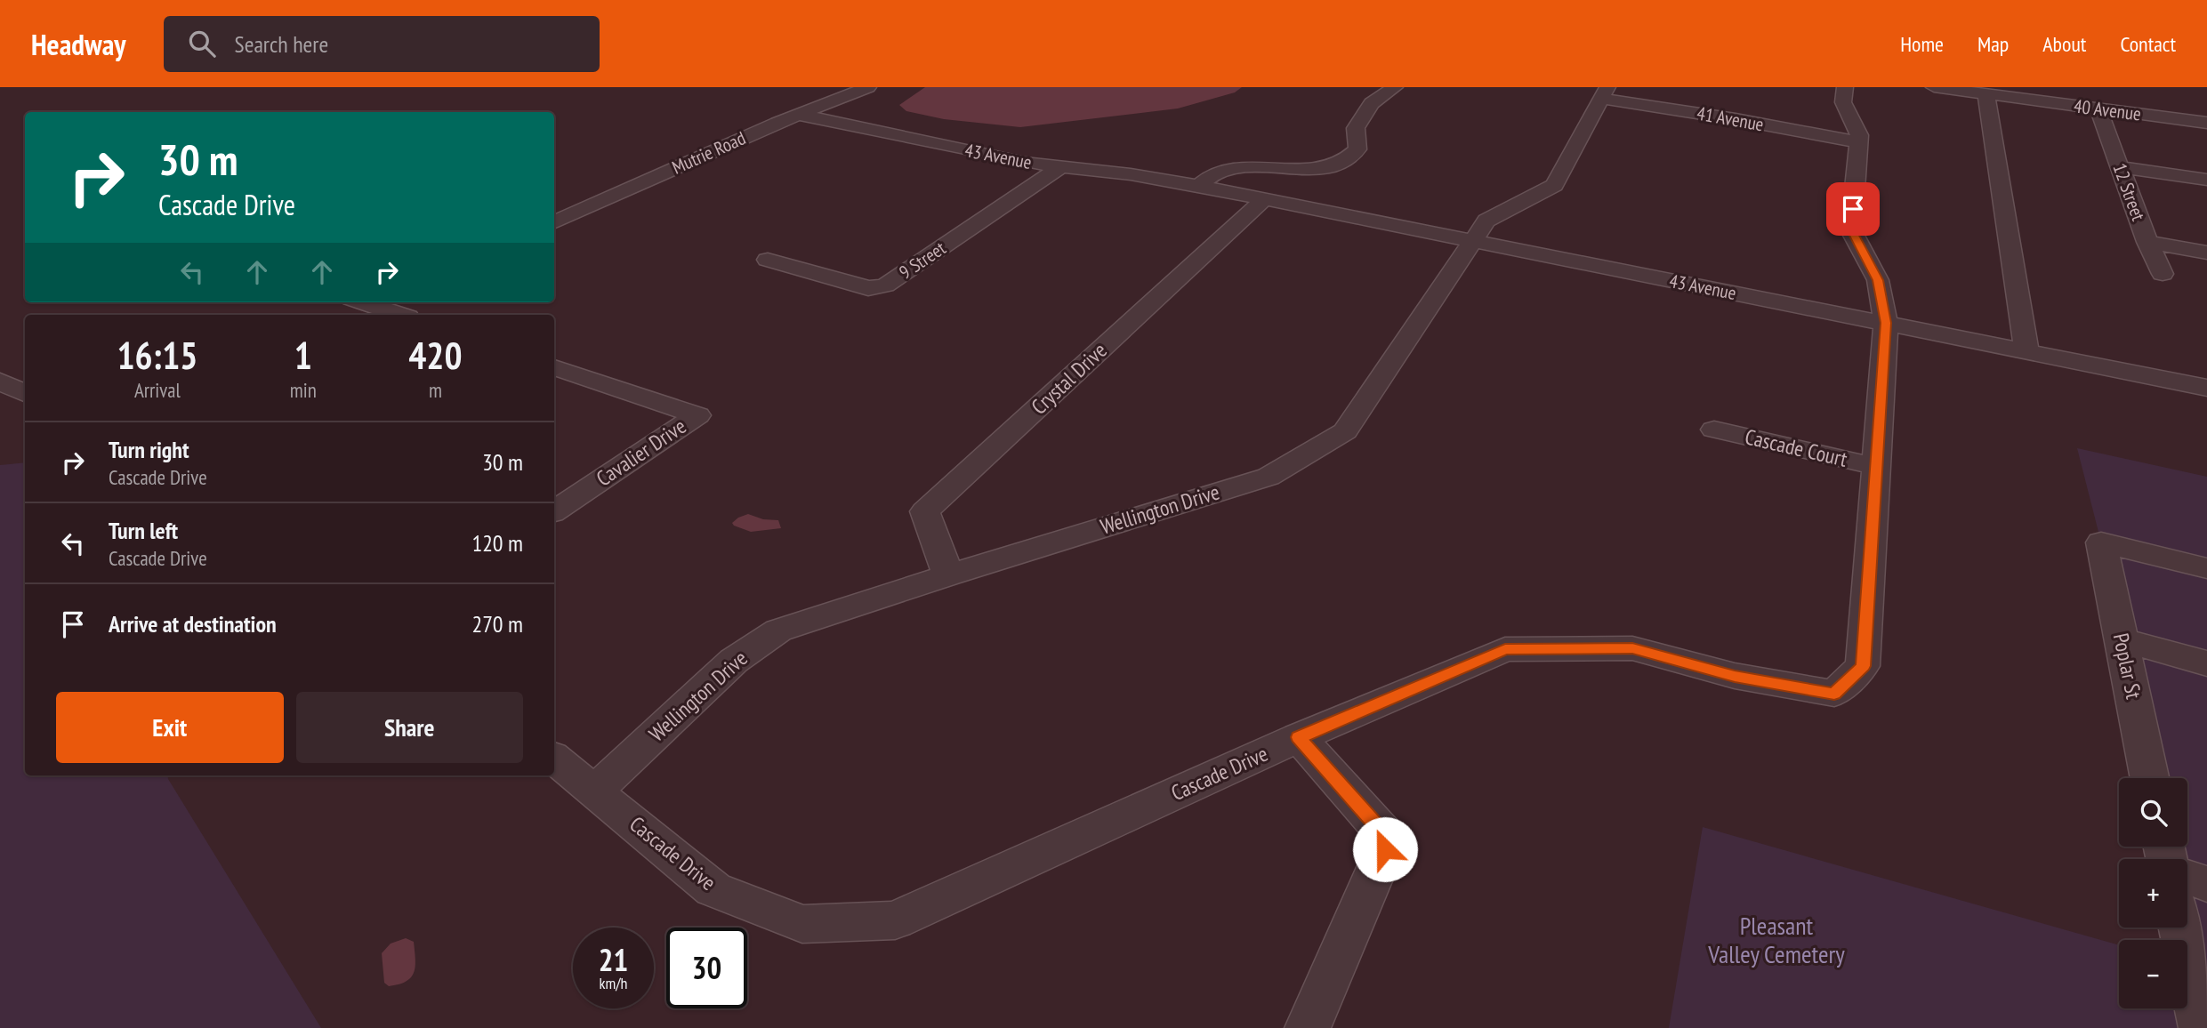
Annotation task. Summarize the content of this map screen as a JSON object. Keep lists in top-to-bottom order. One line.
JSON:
{"streets":{"street":["40 Avenue","41 Avenue","Mutrie Road","43 Avenue","12 Street","9 Street","Crystal Drive","Cascade Court","Cavalier Drive","Wellington Drive","Poplar St","Cascade Drive"]},"crossings":[["40 Avenue","12 Street"],["41 Avenue","Wellington Drive"],["41 Avenue","Cascade Drive"],["Mutrie Road","43 Avenue"],["43 Avenue","9 Street"],["43 Avenue","Crystal Drive"],["43 Avenue","Wellington Drive"],["43 Avenue","Cascade Drive"],["Crystal Drive","Wellington Drive"],["Cascade Court","Cascade Drive"],["Wellington Drive","Cascade Drive"]],"parks":["Pleasant Valley Cemetery"],"page":{"header":"Headway","search":"Search here","nav":["Home","Map","About","Contact"],"turn":["30 m","Cascade Drive"],"eta":["16:15","Arrival","1","min","420","m"],"list":[{"name":"Turn right","note":"Cascade Drive","value":"30 m"},{"name":"Turn left","note":"Cascade Drive","value":"120 m"},{"name":"Arrive at destination","value":"270 m"}],"buttons":["Exit","Share"],"map_buttons":["+","−"],"speed":"21 km/h","limit":"30"}}
